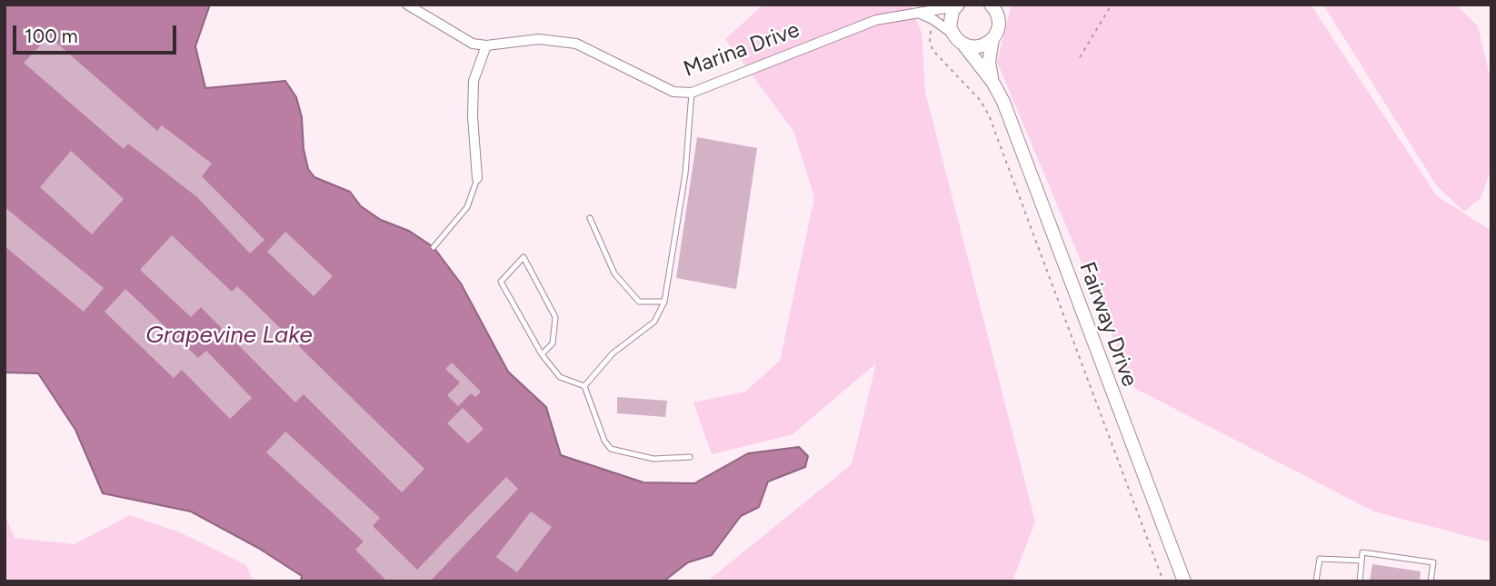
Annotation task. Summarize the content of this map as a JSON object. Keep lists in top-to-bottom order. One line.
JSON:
{"streets":{"street":["Marina Drive","Fairway Drive"]},"water":["Grapevine Lake"],"scale_bar":"100 m"}
